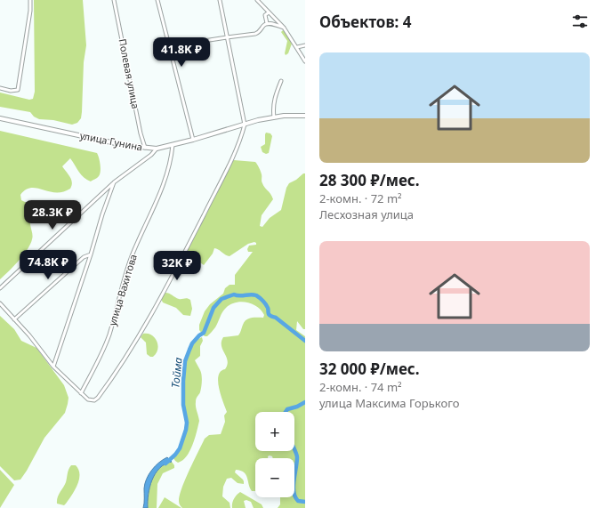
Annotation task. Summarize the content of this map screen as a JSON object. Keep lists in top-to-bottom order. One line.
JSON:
{"streets":{"main road":["улица Гунина"],"street":["Полевая улица","улица Вахитова"]},"crossings":[["Полевая улица","улица Гунина"],["улица Гунина","улица Вахитова"]],"water":["Тойма"],"page":{"heading":"Объектов: 4","price":["41.8K ₽","28.3K ₽","74.8K ₽","32K ₽"],"list":[{"name":"28 300 ₽/мес.","note":"2-комн. · 72 m² · Лесхозная улица"},{"name":"32 000 ₽/мес.","note":"2-комн. · 74 m² · улица Максима Горького"}],"map_buttons":["+","−"]}}
